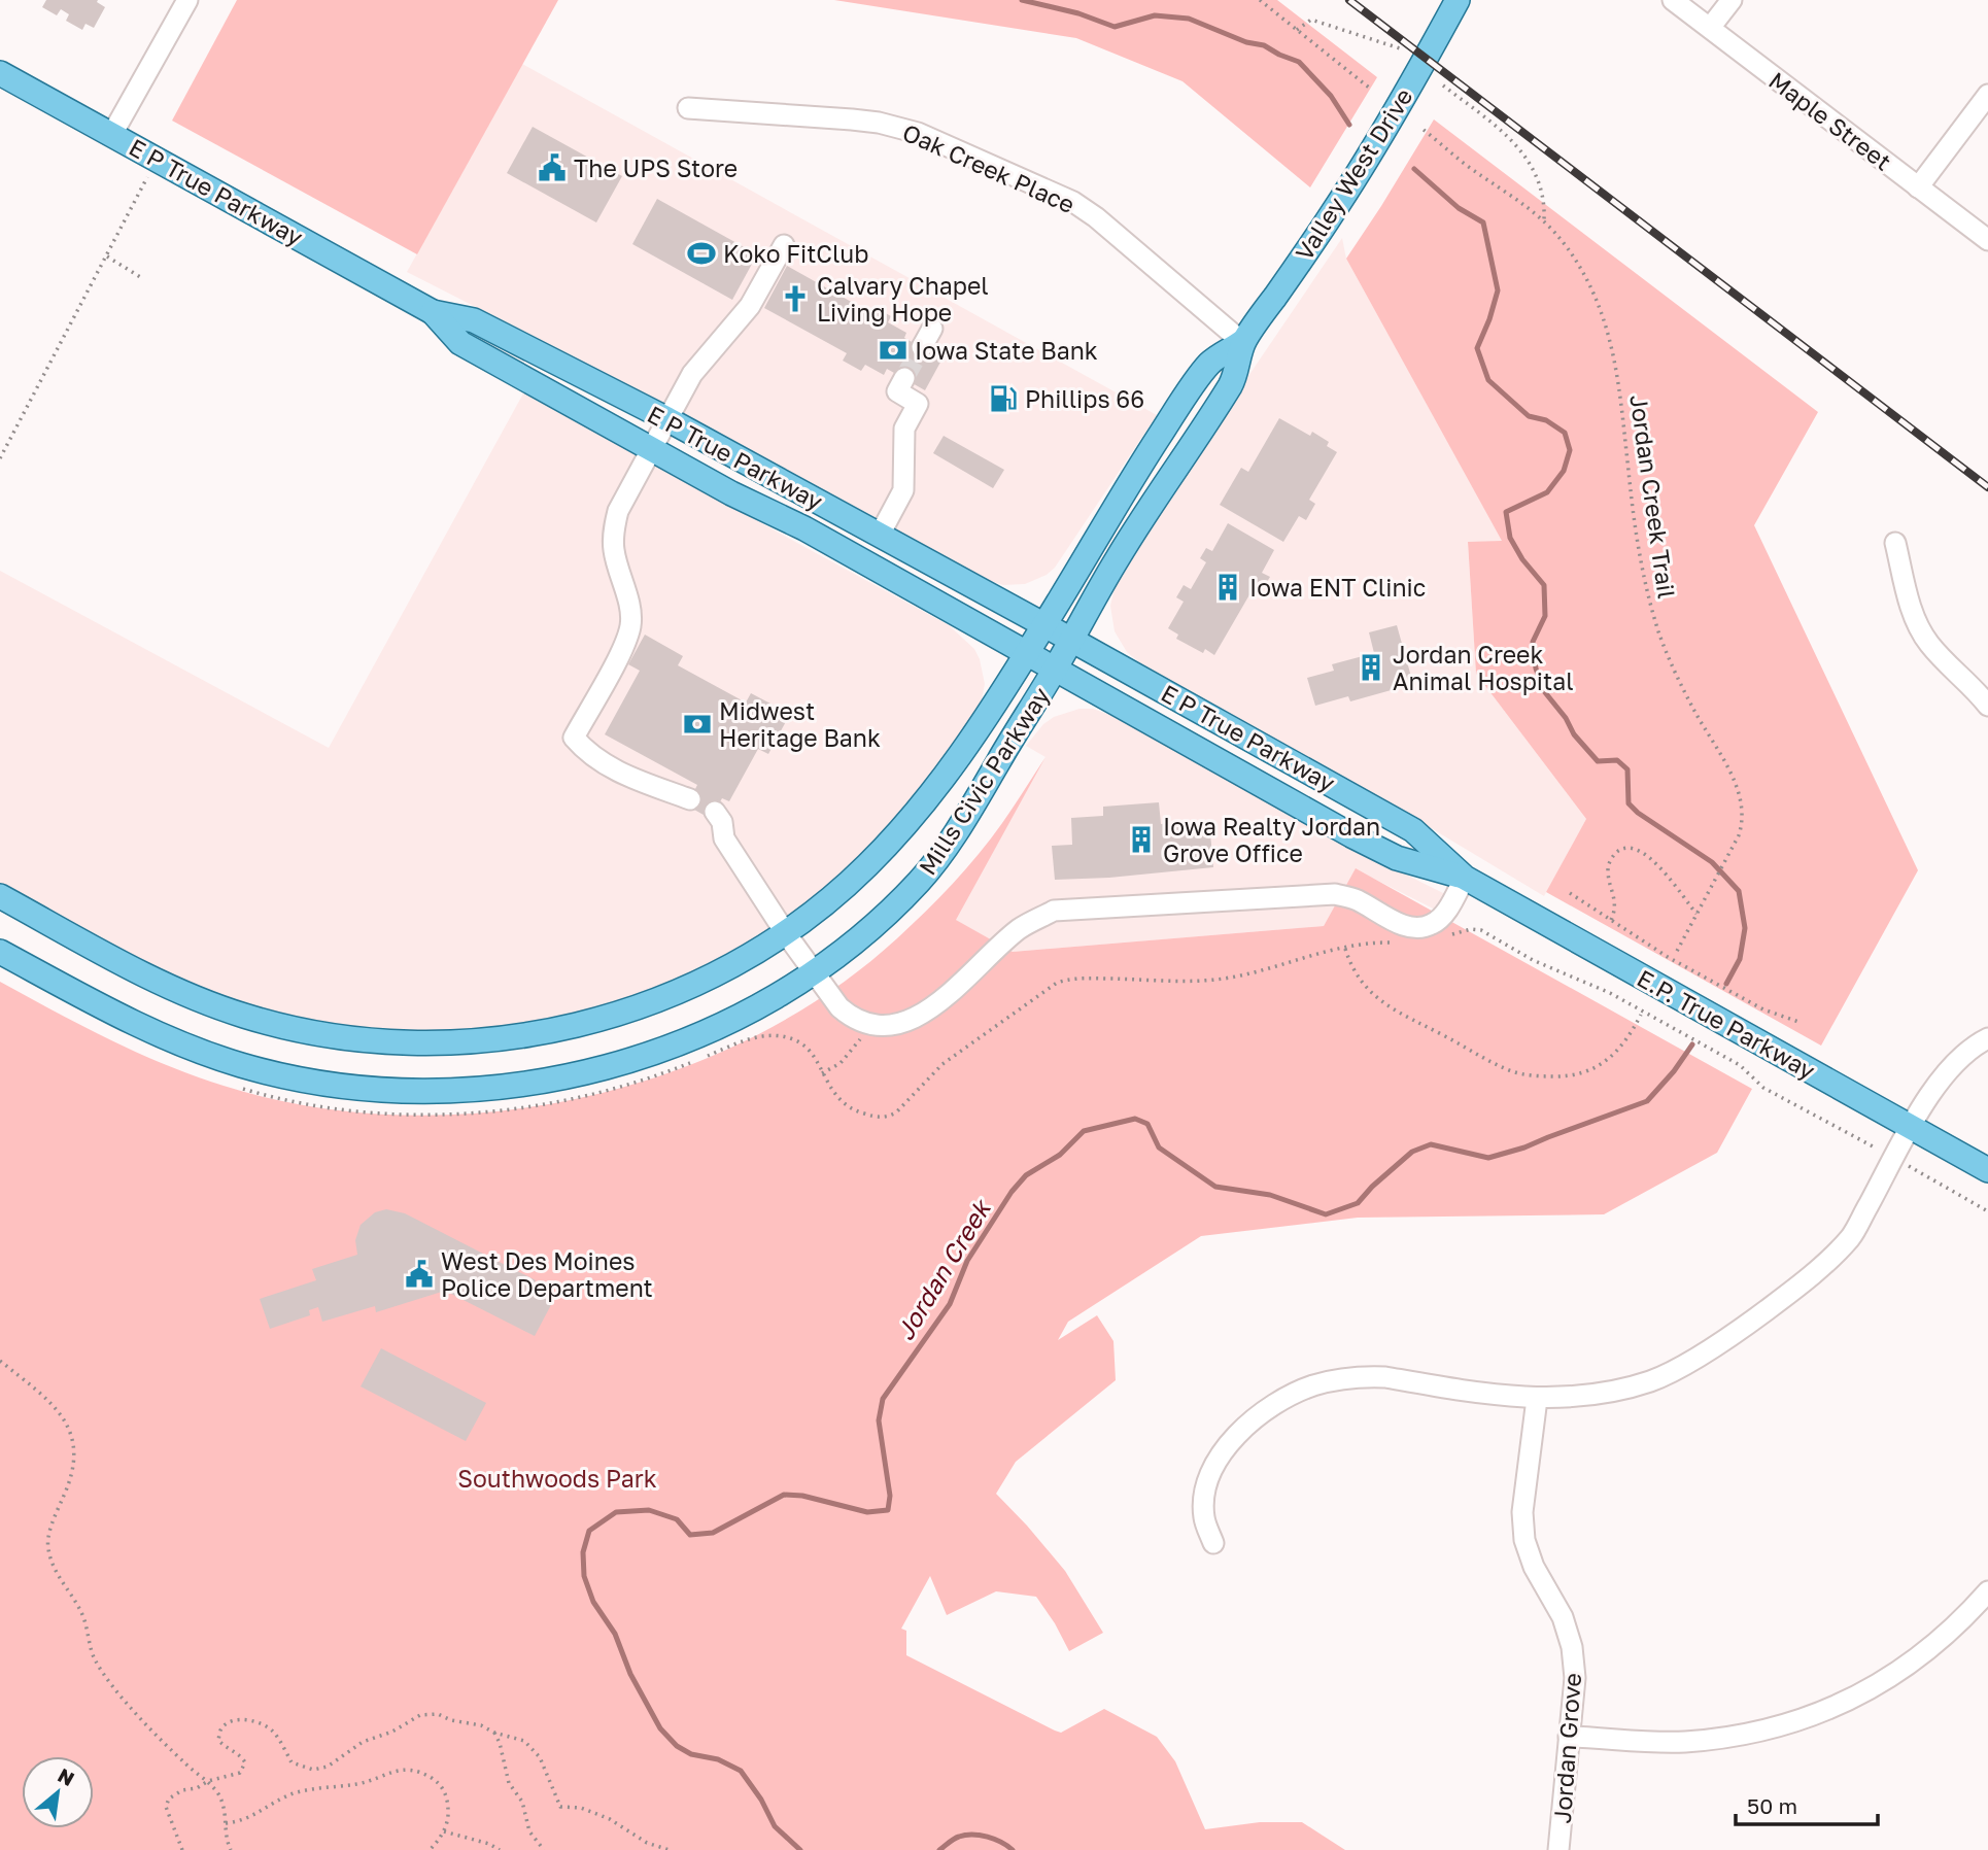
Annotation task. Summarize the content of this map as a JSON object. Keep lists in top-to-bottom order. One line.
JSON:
{"streets":{"main road":["Valley West Drive","E P True Parkway","Mills Civic Parkway","E.P. True Parkway"],"street":["Maple Street","Oak Creek Place","Jordan Grove"],"path":["Jordan Creek Trail"]},"crossings":[["Oak Creek Place","Valley West Drive"],["Valley West Drive","E P True Parkway"],["Valley West Drive","Mills Civic Parkway"],["E P True Parkway","Mills Civic Parkway"],["E P True Parkway","E.P. True Parkway"]],"water":["Jordan Creek"],"parks":["Southwoods Park"],"places":{"public building":["The UPS Store","West Des Moines Police Department"],"sports":["Koko FitClub"],"church":["Calvary Chapel Living Hope"],"bank":["Iowa State Bank","Midwest Heritage Bank"],"fuel station":["Phillips 66"],"building":["Iowa ENT Clinic","Jordan Creek Animal Hospital","Iowa Realty Jordan Grove Office"]},"scale_bar":"50 m","north":"top right"}
